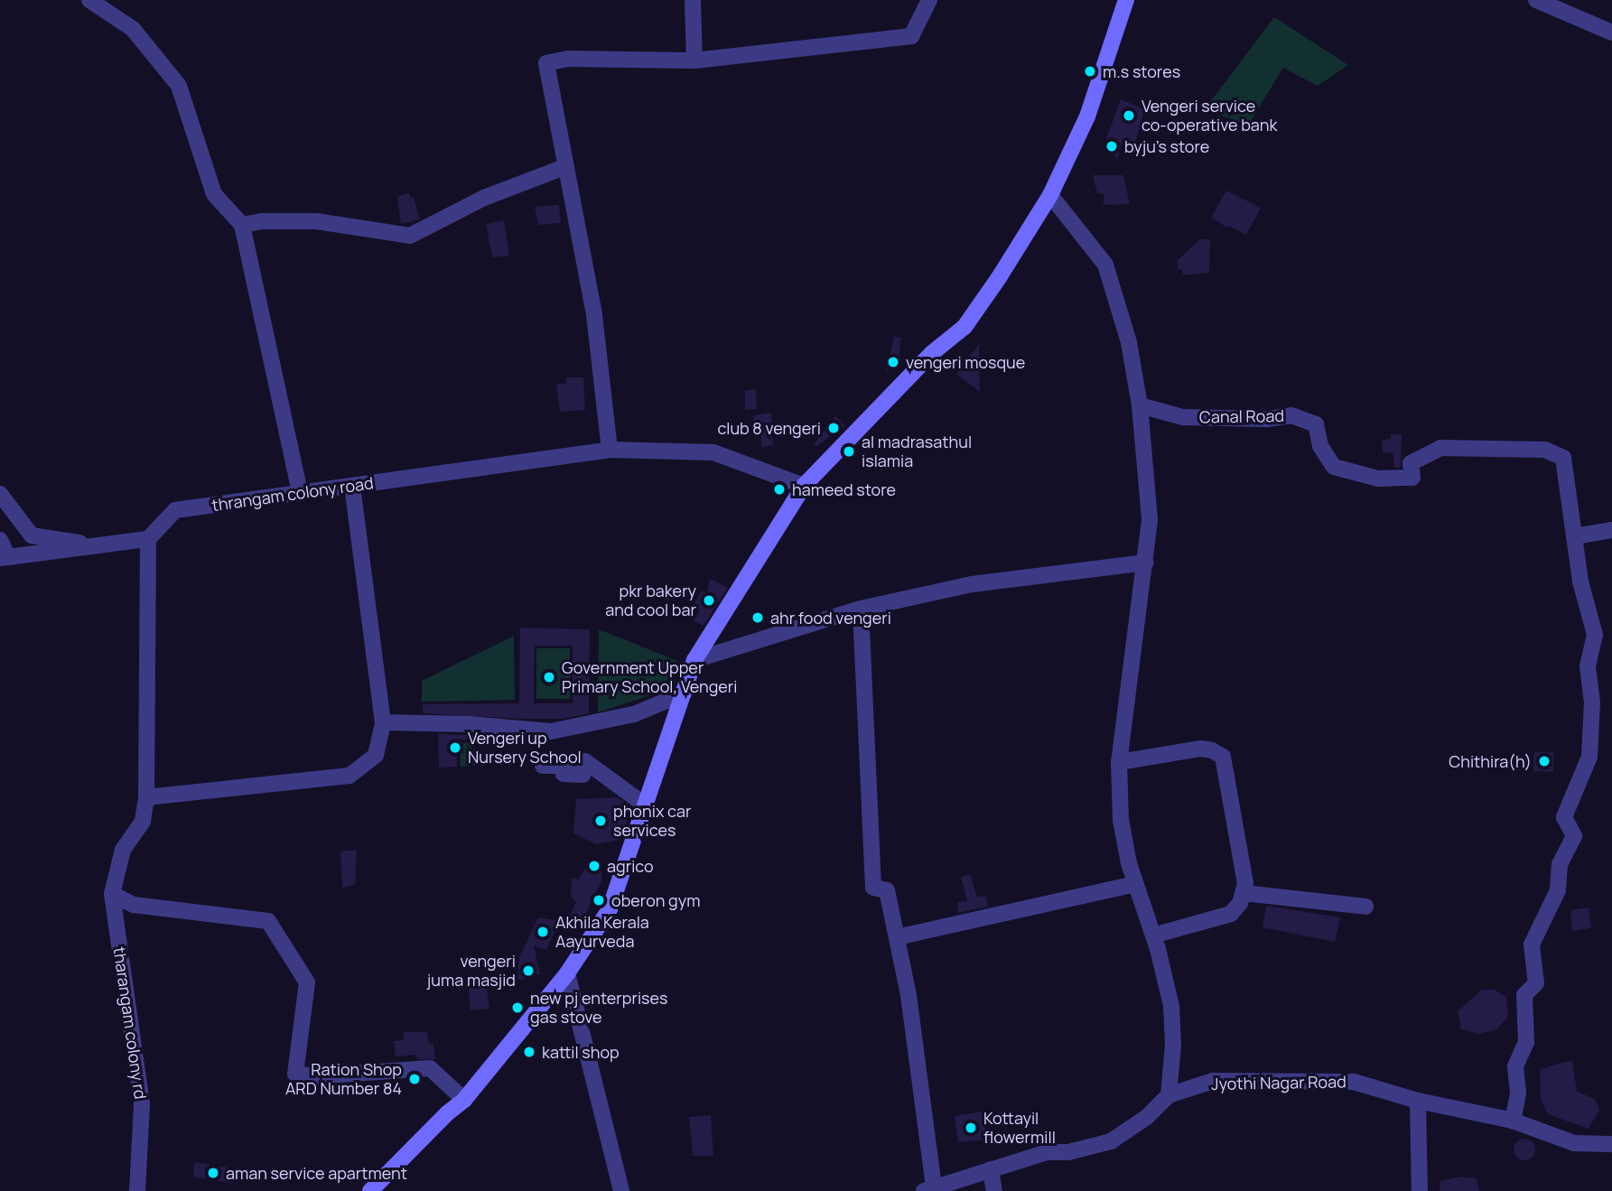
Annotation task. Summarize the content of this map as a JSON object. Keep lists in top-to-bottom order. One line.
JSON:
{"streets":{"street":["Canal Road","thrangam colony road","tharangam colony rd","Jyothi Nagar Road"]},"places":["m.s stores","Vengeri service co-operative bank","byju's store","vengeri mosque","club 8 vengeri","al madrasathul islamia","hameed store","pkr bakery and cool bar","ahr food vengeri","Government Upper Primary School, Vengeri","Vengeri up Nursery School","Chithira(h)","phonix car services","agrico","oberon gym","Akhila Kerala Aayurveda","vengeri juma masjid","new pj enterprises gas stove","kattil shop","Ration Shop ARD Number 84","Kottayil flowermill","aman service apartment"]}
